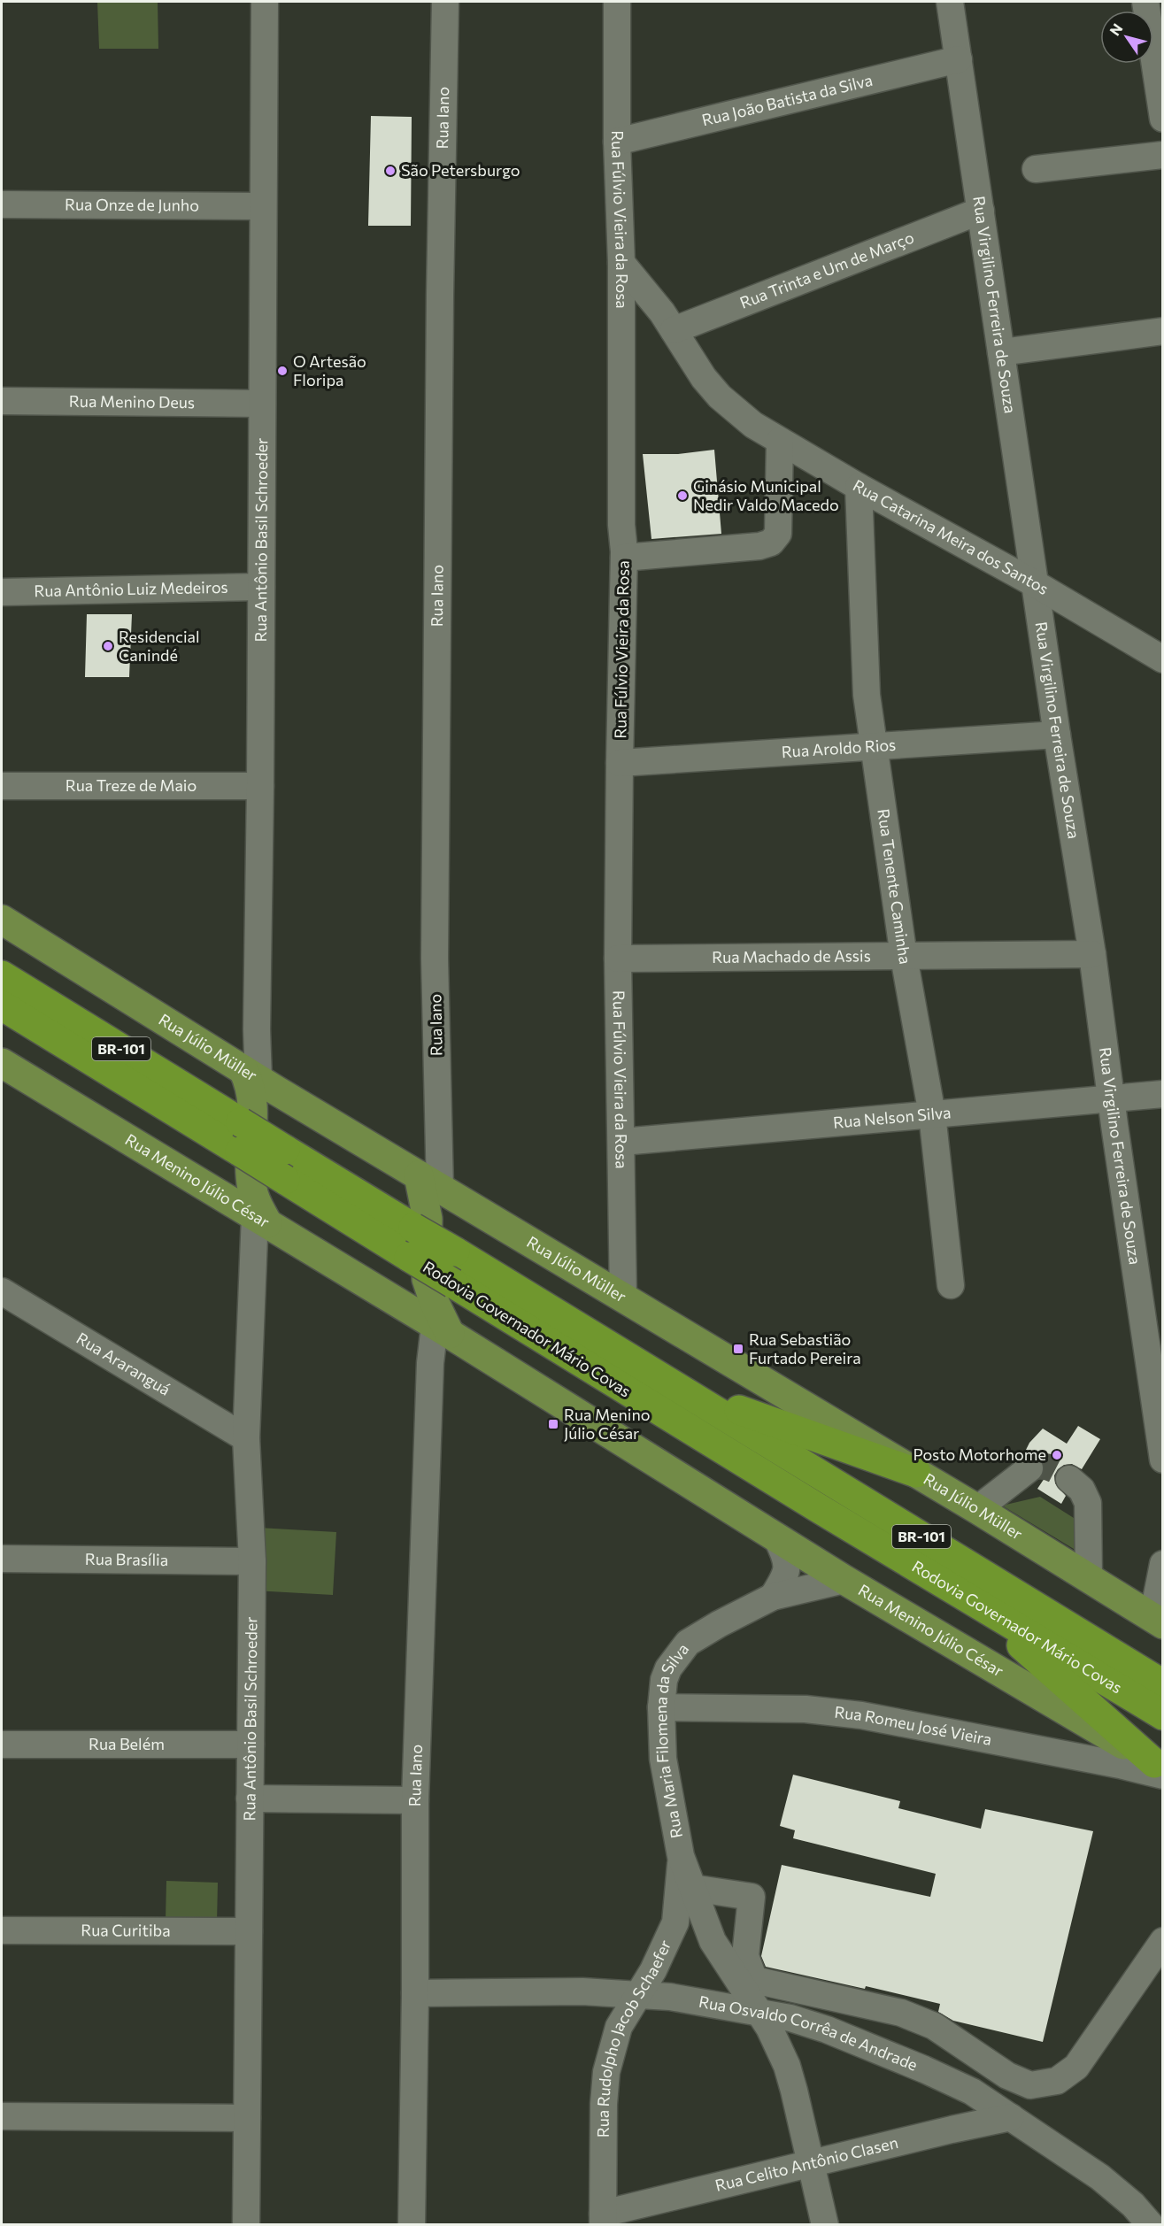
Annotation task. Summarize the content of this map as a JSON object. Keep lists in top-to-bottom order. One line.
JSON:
{"streets":{"highway":["BR-101","Rodovia Governador Mário Covas"],"main road":["Rua Iano","Rua Antônio Basil Schroeder","Rua Júlio Müller","Rua Menino Júlio César"],"street":["Rua João Batista da Silva","Rua Onze de Junho","Rua Fúlvio Vieira da Rosa","Rua Trinta e Um de Março","Rua Virgilino Ferreira de Souza","Rua Menino Deus","Rua Catarina Meira dos Santos","Rua Antônio Luiz Medeiros","Rua Aroldo Rios","Rua Treze de Maio","Rua Tenente Caminha","Rua Machado de Assis","Rua Nelson Silva","Rua Araranguá","Rua Brasília","Rua Romeu José Vieira","Rua Maria Filomena da Silva","Rua Belém","Rua Curitiba","Rua Osvaldo Corrêa de Andrade","Rua Rudolpho Jacob Schaefer","Rua Celito Antônio Clasen"]},"crossings":[["Rua João Batista da Silva","Rua Fúlvio Vieira da Rosa"],["Rua João Batista da Silva","Rua Virgilino Ferreira de Souza"],["Rua Iano","Rua Júlio Müller"],["Rua Iano","Rua Menino Júlio César"],["Rua Iano","Rodovia Governador Mário Covas"],["Rua Iano","Rua Osvaldo Corrêa de Andrade"],["Rua Onze de Junho","Rua Antônio Basil Schroeder"],["Rua Fúlvio Vieira da Rosa","Rua Catarina Meira dos Santos"],["Rua Fúlvio Vieira da Rosa","Rua Aroldo Rios"],["Rua Fúlvio Vieira da Rosa","Rua Machado de Assis"],["Rua Fúlvio Vieira da Rosa","Rua Júlio Müller"],["Rua Fúlvio Vieira da Rosa","Rua Nelson Silva"],["Rua Trinta e Um de Março","Rua Virgilino Ferreira de Souza"],["Rua Trinta e Um de Março","Rua Catarina Meira dos Santos"],["Rua Virgilino Ferreira de Souza","Rua Catarina Meira dos Santos"],["Rua Virgilino Ferreira de Souza","Rua Aroldo Rios"],["Rua Virgilino Ferreira de Souza","Rua Machado de Assis"],["Rua Virgilino Ferreira de Souza","Rua Nelson Silva"],["Rua Menino Deus","Rua Antônio Basil Schroeder"],["Rua Catarina Meira dos Santos","Rua Tenente Caminha"],["Rua Antônio Basil Schroeder","Rua Antônio Luiz Medeiros"],["Rua Antônio Basil Schroeder","Rua Treze de Maio"],["Rua Antônio Basil Schroeder","Rua Júlio Müller"],["Rua Antônio Basil Schroeder","Rua Menino Júlio César"],["Rua Antônio Basil Schroeder","Rodovia Governador Mário Covas"],["Rua Antônio Basil Schroeder","Rua Araranguá"],["Rua Antônio Basil Schroeder","Rua Brasília"],["Rua Antônio Basil Schroeder","Rua Belém"],["Rua Antônio Basil Schroeder","Rua Curitiba"],["Rua Aroldo Rios","Rua Tenente Caminha"],["Rua Tenente Caminha","Rua Machado de Assis"],["Rua Tenente Caminha","Rua Nelson Silva"],["Rua Menino Júlio César","Rua Romeu José Vieira"],["Rua Menino Júlio César","Rua Maria Filomena da Silva"],["Rua Romeu José Vieira","Rua Maria Filomena da Silva"],["Rua Maria Filomena da Silva","Rua Osvaldo Corrêa de Andrade"],["Rua Maria Filomena da Silva","Rua Rudolpho Jacob Schaefer"],["Rua Maria Filomena da Silva","Rua Celito Antônio Clasen"],["Rua Osvaldo Corrêa de Andrade","Rua Rudolpho Jacob Schaefer"],["Rua Osvaldo Corrêa de Andrade","Rua Celito Antônio Clasen"],["Rua Rudolpho Jacob Schaefer","Rua Celito Antônio Clasen"]],"places":{"other":["São Petersburgo","O Artesão Floripa","Ginásio Municipal Nedir Valdo Macedo","Residencial Canindé","Posto Motorhome"],"transit":["Rua Sebastião Furtado Pereira","Rua Menino Júlio César"]},"north":"top left"}
